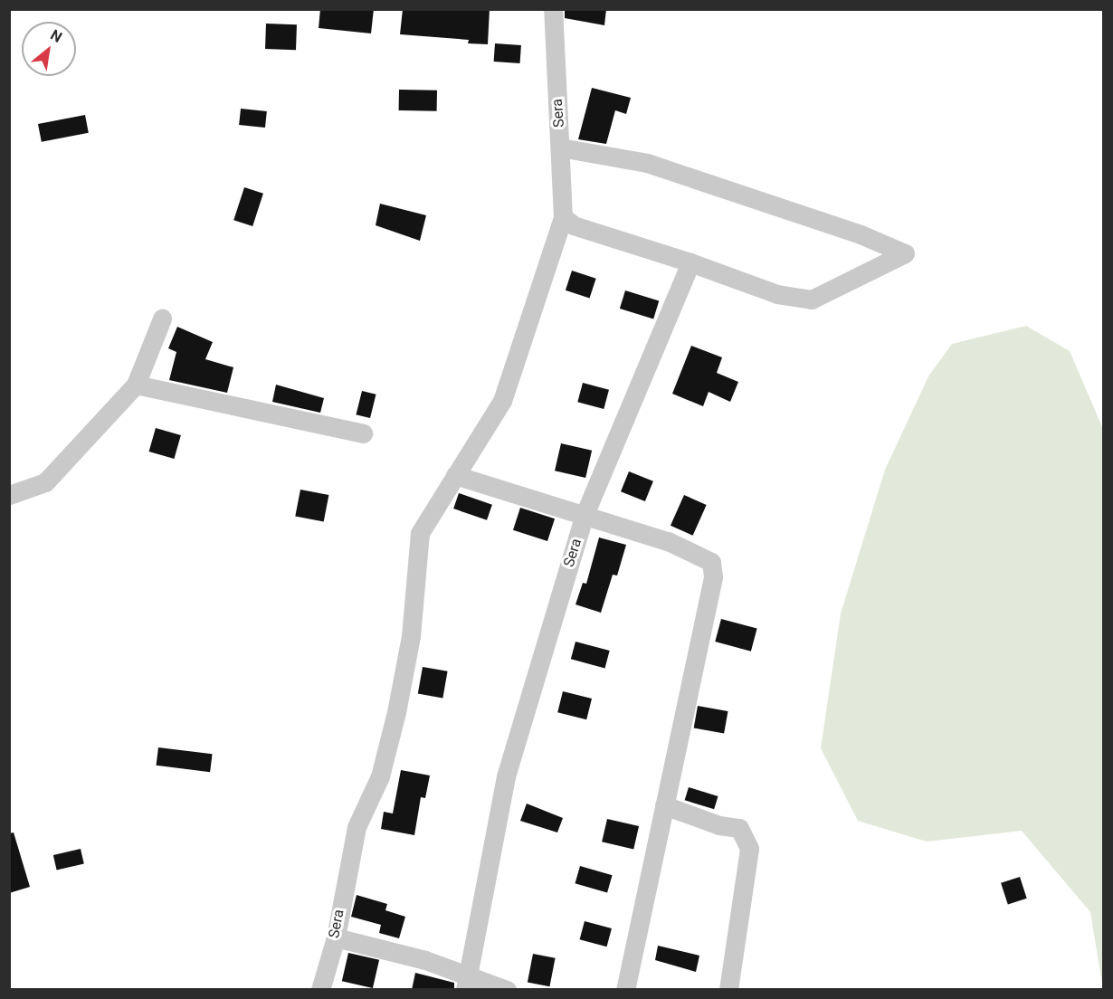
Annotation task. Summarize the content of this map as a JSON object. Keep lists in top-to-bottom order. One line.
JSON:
{"streets":{"street":["Sera"]},"north":"top right"}
